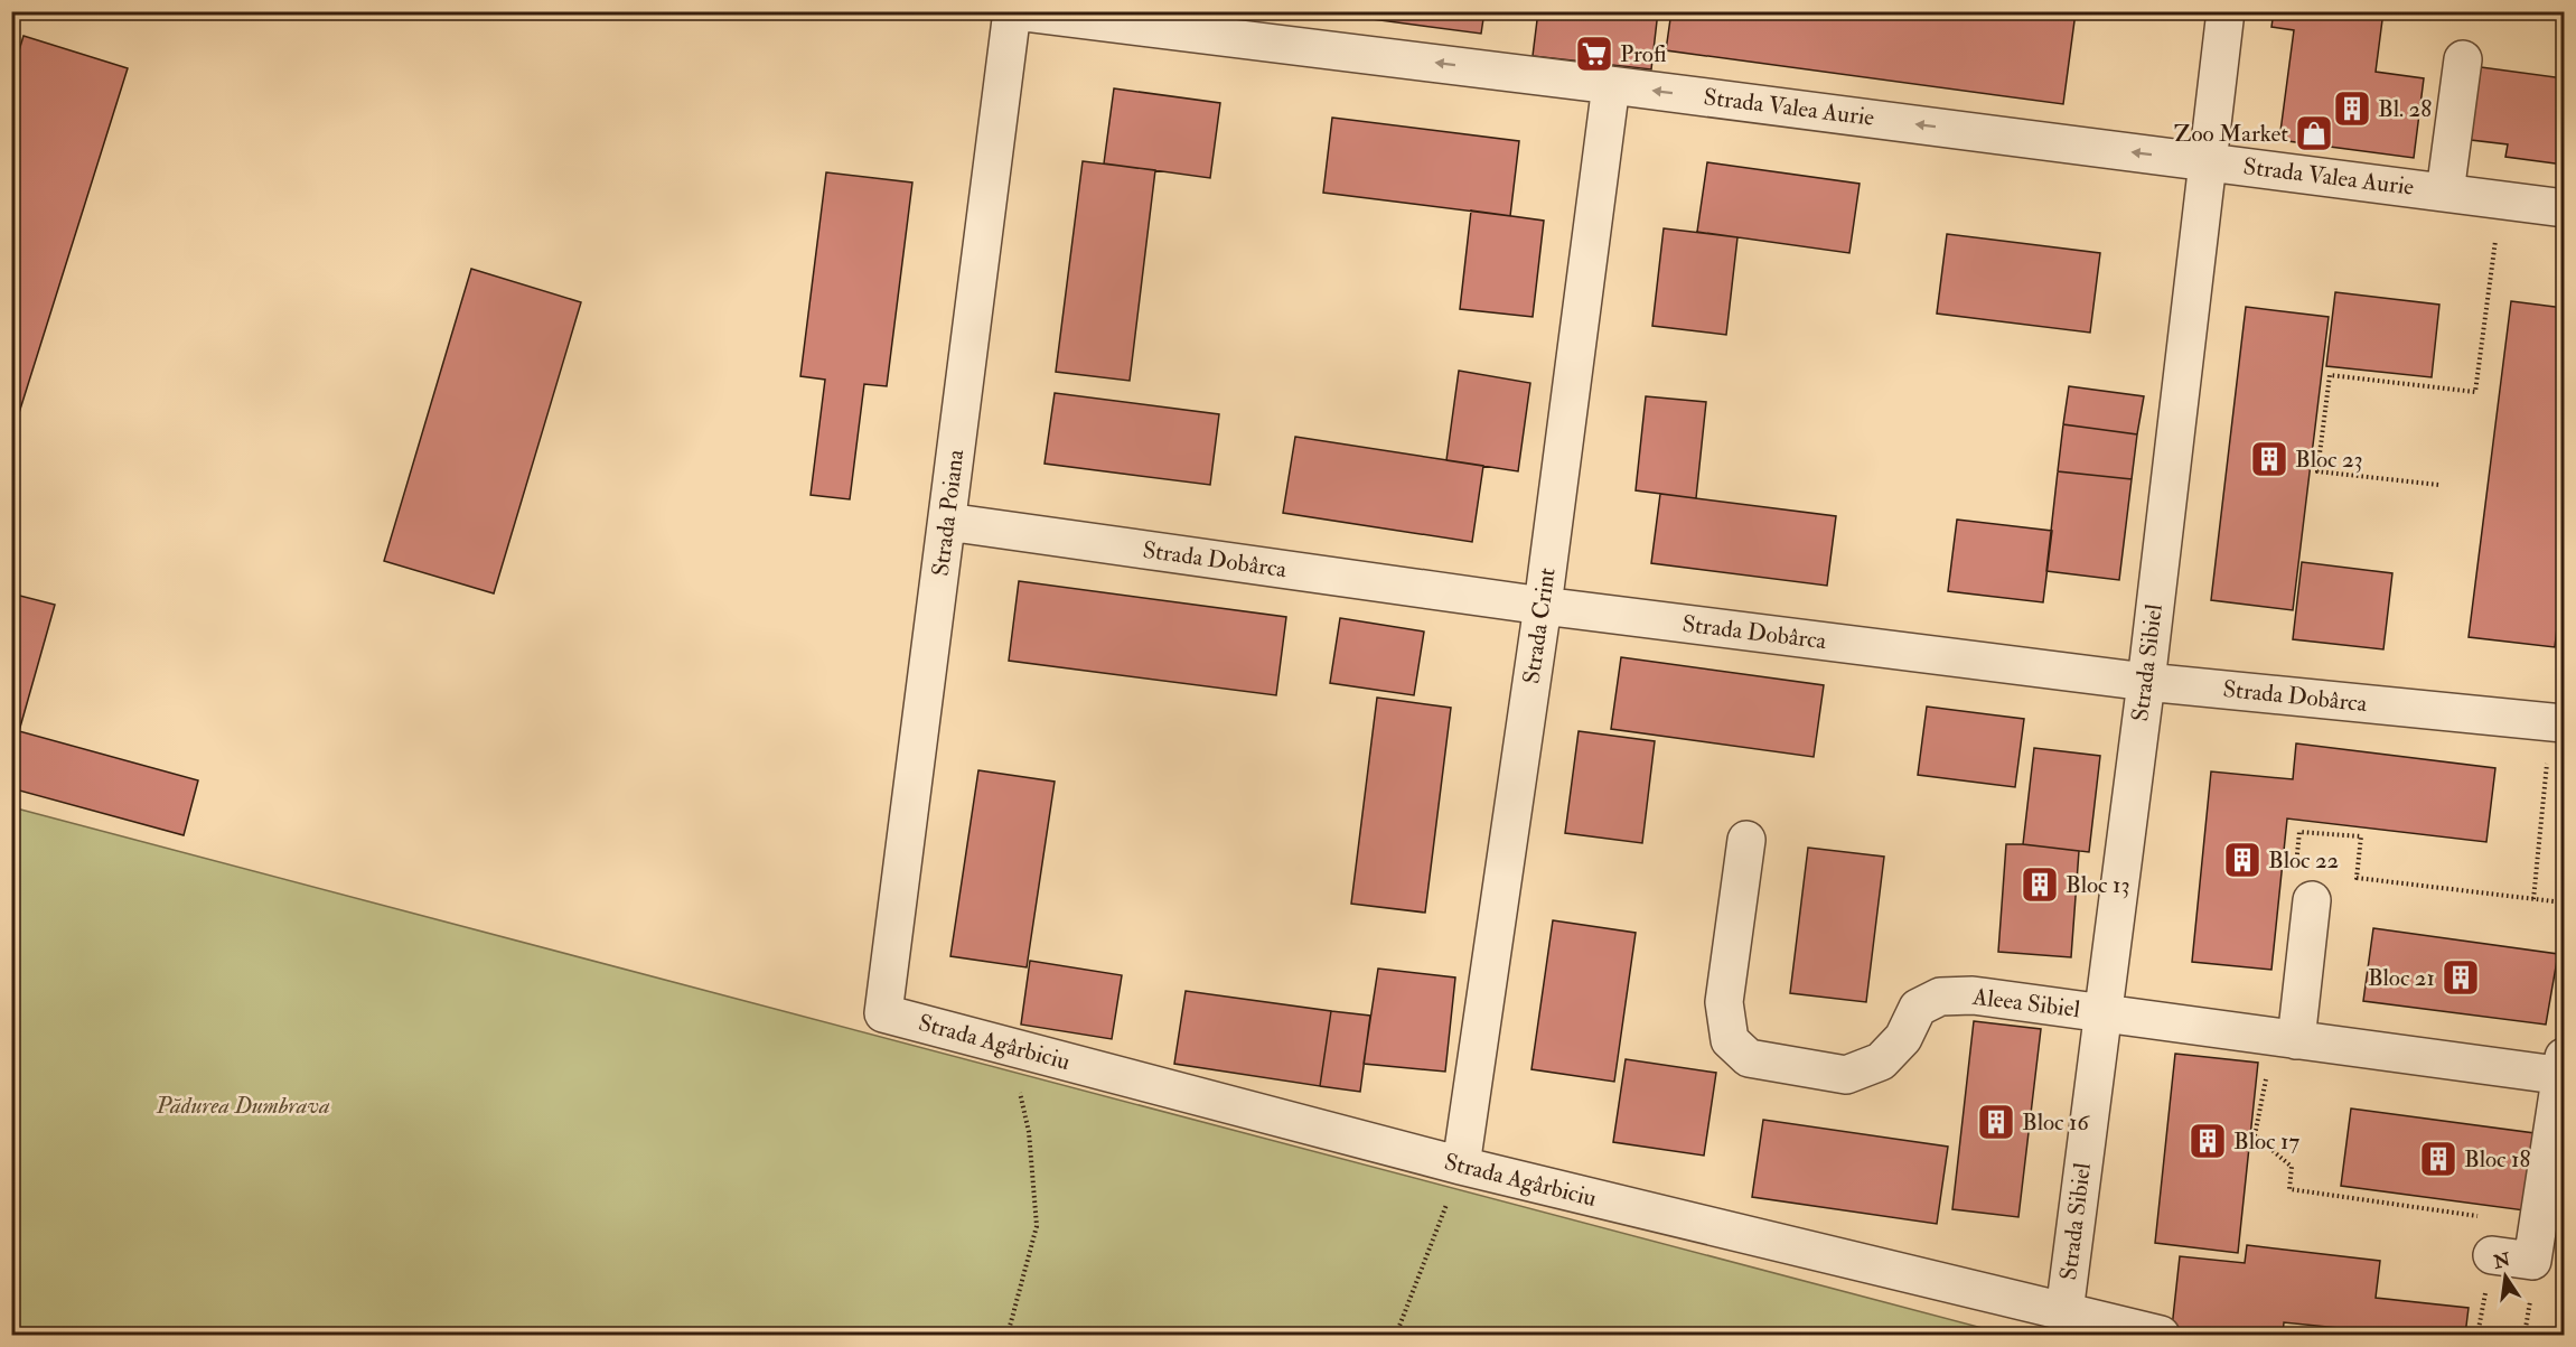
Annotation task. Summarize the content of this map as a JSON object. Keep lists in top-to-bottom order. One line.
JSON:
{"streets":{"street":["Strada Valea Aurie","Strada Poiana","Strada Dobârca","Strada Crint","Strada Sibiel","Aleea Sibiel","Strada Agârbiciu"]},"crossings":[["Strada Valea Aurie","Strada Poiana"],["Strada Valea Aurie","Strada Crint"],["Strada Valea Aurie","Strada Sibiel"],["Strada Poiana","Strada Dobârca"],["Strada Poiana","Strada Agârbiciu"],["Strada Dobârca","Strada Crint"],["Strada Dobârca","Strada Sibiel"],["Strada Crint","Strada Agârbiciu"],["Strada Sibiel","Aleea Sibiel"],["Strada Sibiel","Strada Agârbiciu"]],"one_way":["Strada Valea Aurie"],"parks":["Pădurea Dumbrava"],"places":{"supermarket":["Profi"],"building":["Bl. 28","Bloc 23","Bloc 22","Bloc 13","Bloc 21","Bloc 16","Bloc 17","Bloc 18"],"shop":["Zoo Market"]},"north":"top"}
